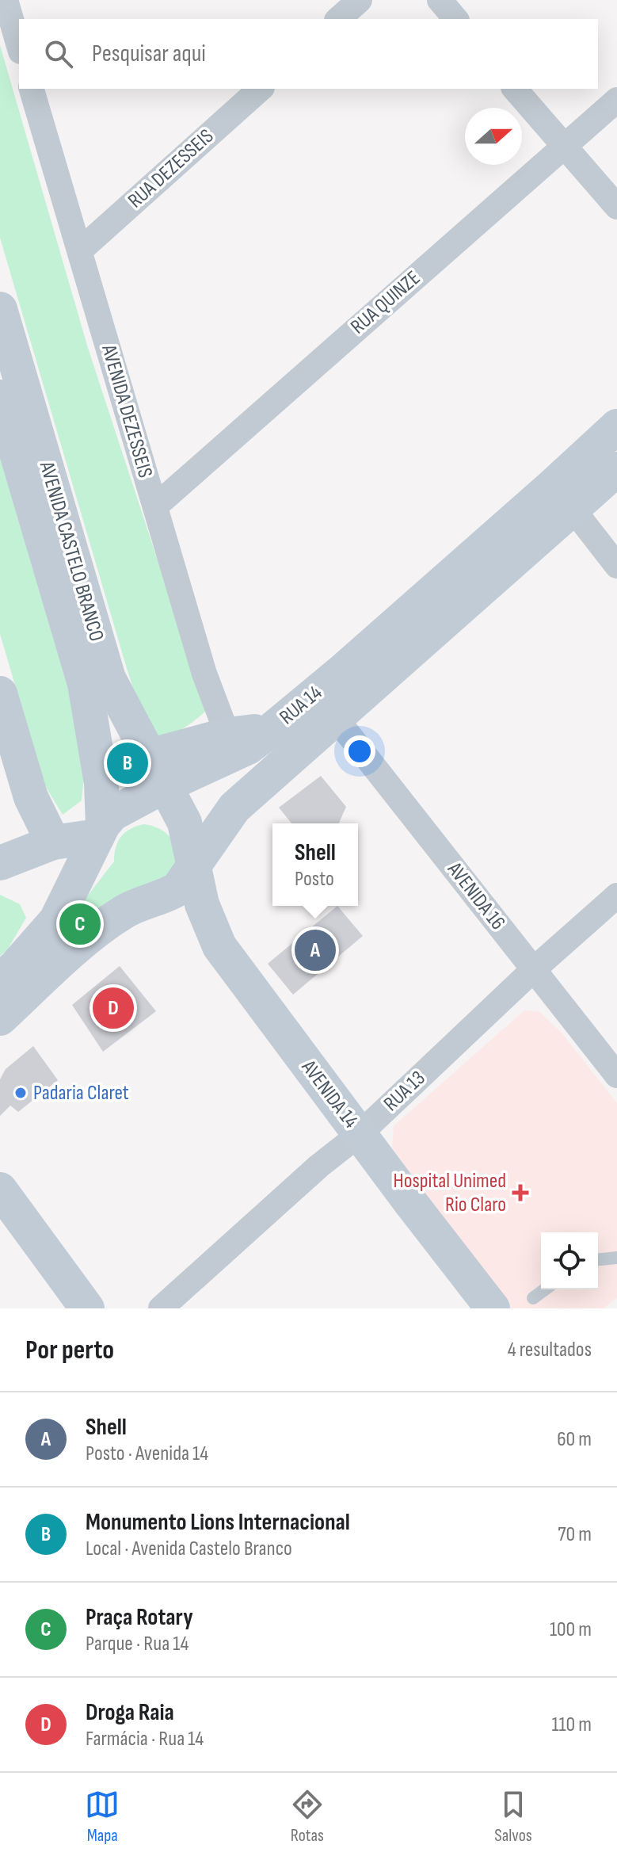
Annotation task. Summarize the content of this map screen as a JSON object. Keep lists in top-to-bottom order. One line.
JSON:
{"streets":{"main road":["AVENIDA CASTELO BRANCO","RUA 14","AVENIDA 14"],"street":["RUA DEZESSEIS","RUA QUINZE","AVENIDA DEZESSEIS","AVENIDA 16","RUA 13"]},"crossings":[["RUA DEZESSEIS","AVENIDA DEZESSEIS"],["RUA QUINZE","AVENIDA DEZESSEIS"],["AVENIDA CASTELO BRANCO","RUA 14"],["AVENIDA CASTELO BRANCO","AVENIDA 14"],["RUA 14","AVENIDA 16"],["RUA 14","AVENIDA 14"],["AVENIDA 16","RUA 13"],["RUA 13","AVENIDA 14"]],"places":{"other":["Padaria Claret"],"health":["Hospital Unimed Rio Claro"]},"north":"right","page":{"search":"Pesquisar aqui","pins":["B","C","A","D"],"popup":["Shell","Posto"],"heading":["Por perto","4 resultados"],"list":[{"mark":"A","name":"Shell","note":"Posto · Avenida 14","value":"60 m"},{"mark":"B","name":"Monumento Lions Internacional","note":"Local · Avenida Castelo Branco","value":"70 m"},{"mark":"C","name":"Praça Rotary","note":"Parque · Rua 14","value":"100 m"},{"mark":"D","name":"Droga Raia","note":"Farmácia · Rua 14","value":"110 m"}],"nav":["Mapa","Rotas","Salvos"]}}
